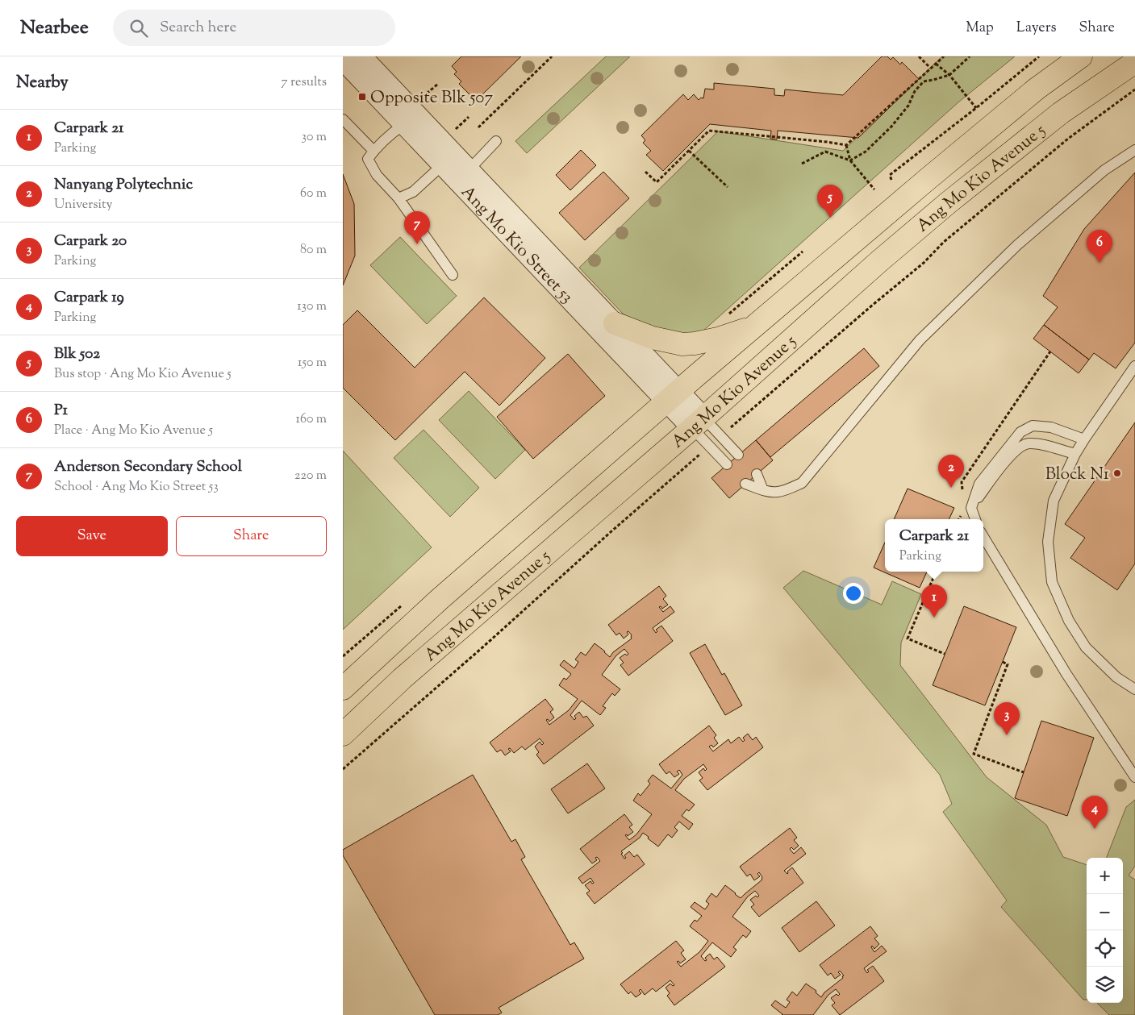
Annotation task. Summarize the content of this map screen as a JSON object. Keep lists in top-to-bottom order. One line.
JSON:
{"streets":{"main road":["Ang Mo Kio Avenue 5"],"street":["Ang Mo Kio Street 53"]},"crossings":[["Ang Mo Kio Avenue 5","Ang Mo Kio Street 53"]],"places":{"transit":["Opposite Blk 507"],"other":["Block N1"]},"page":{"header":"Nearbee","search":"Search here","nav":["Map","Layers","Share"],"heading":["Nearby","7 results"],"list":[{"mark":"1","name":"Carpark 21","note":"Parking","value":"30 m"},{"mark":"2","name":"Nanyang Polytechnic","note":"University","value":"60 m"},{"mark":"3","name":"Carpark 20","note":"Parking","value":"80 m"},{"mark":"4","name":"Carpark 19","note":"Parking","value":"130 m"},{"mark":"5","name":"Blk 502","note":"Bus stop · Ang Mo Kio Avenue 5","value":"150 m"},{"mark":"6","name":"P1","note":"Place · Ang Mo Kio Avenue 5","value":"160 m"},{"mark":"7","name":"Anderson Secondary School","note":"School · Ang Mo Kio Street 53","value":"220 m"}],"pins":["5","7","6","2","1","3","4"],"buttons":["Save","Share"],"popup":["Carpark 21","Parking"],"map_buttons":["+","−"]}}
